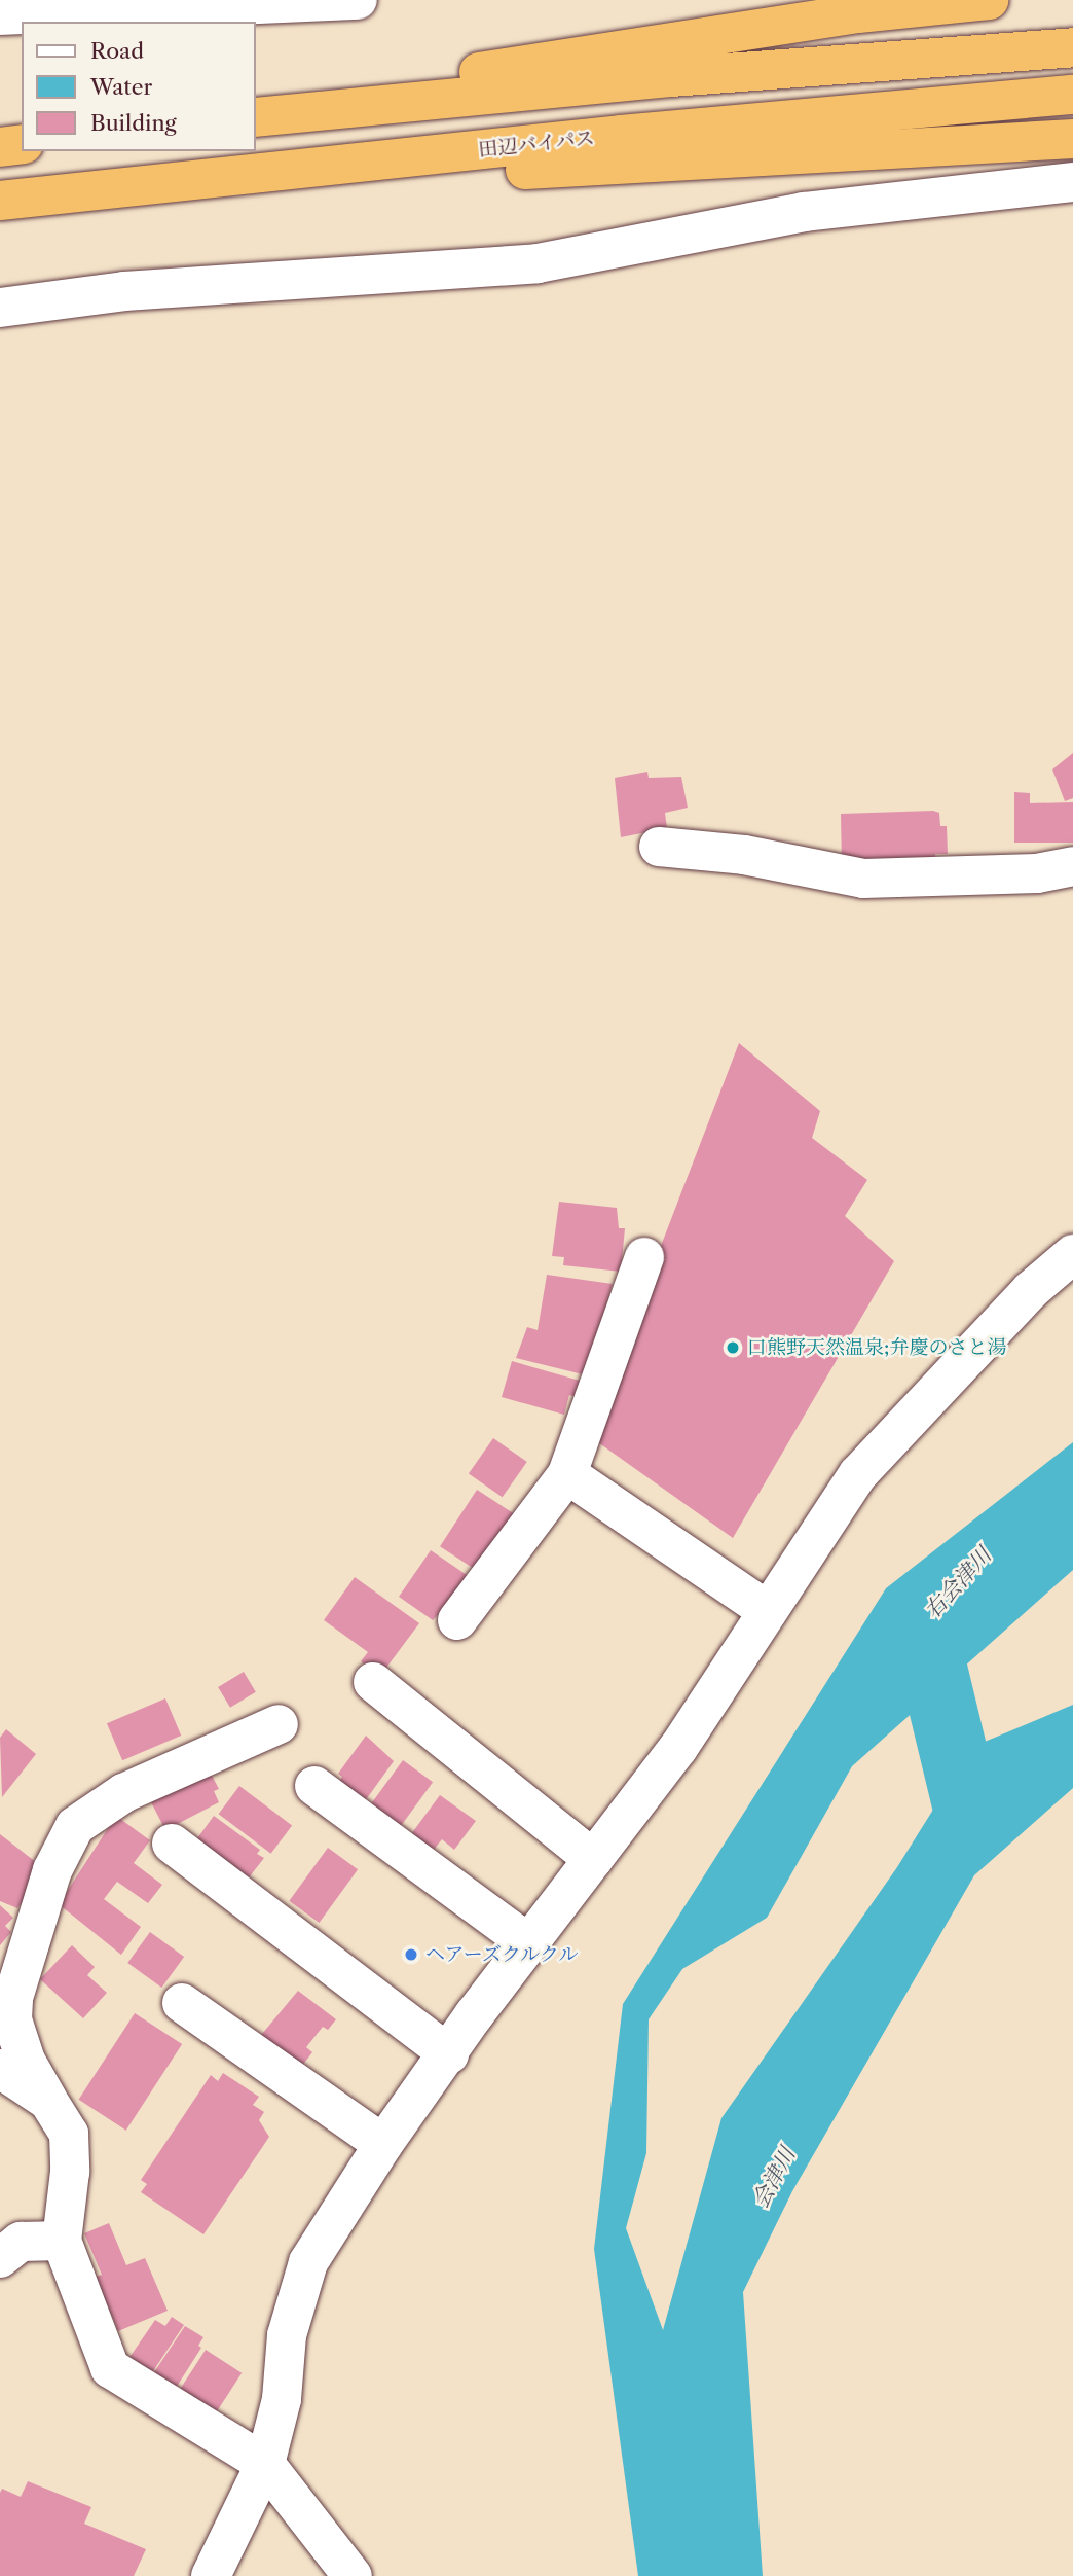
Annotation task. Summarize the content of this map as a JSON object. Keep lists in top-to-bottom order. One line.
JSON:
{"streets":{"highway":["田辺バイパス"]},"water":["右会津川","会津川"],"places":["口熊野天然温泉;弁慶のさと湯","ヘアーズクルクル"],"legend":["Road","Water","Building"]}
